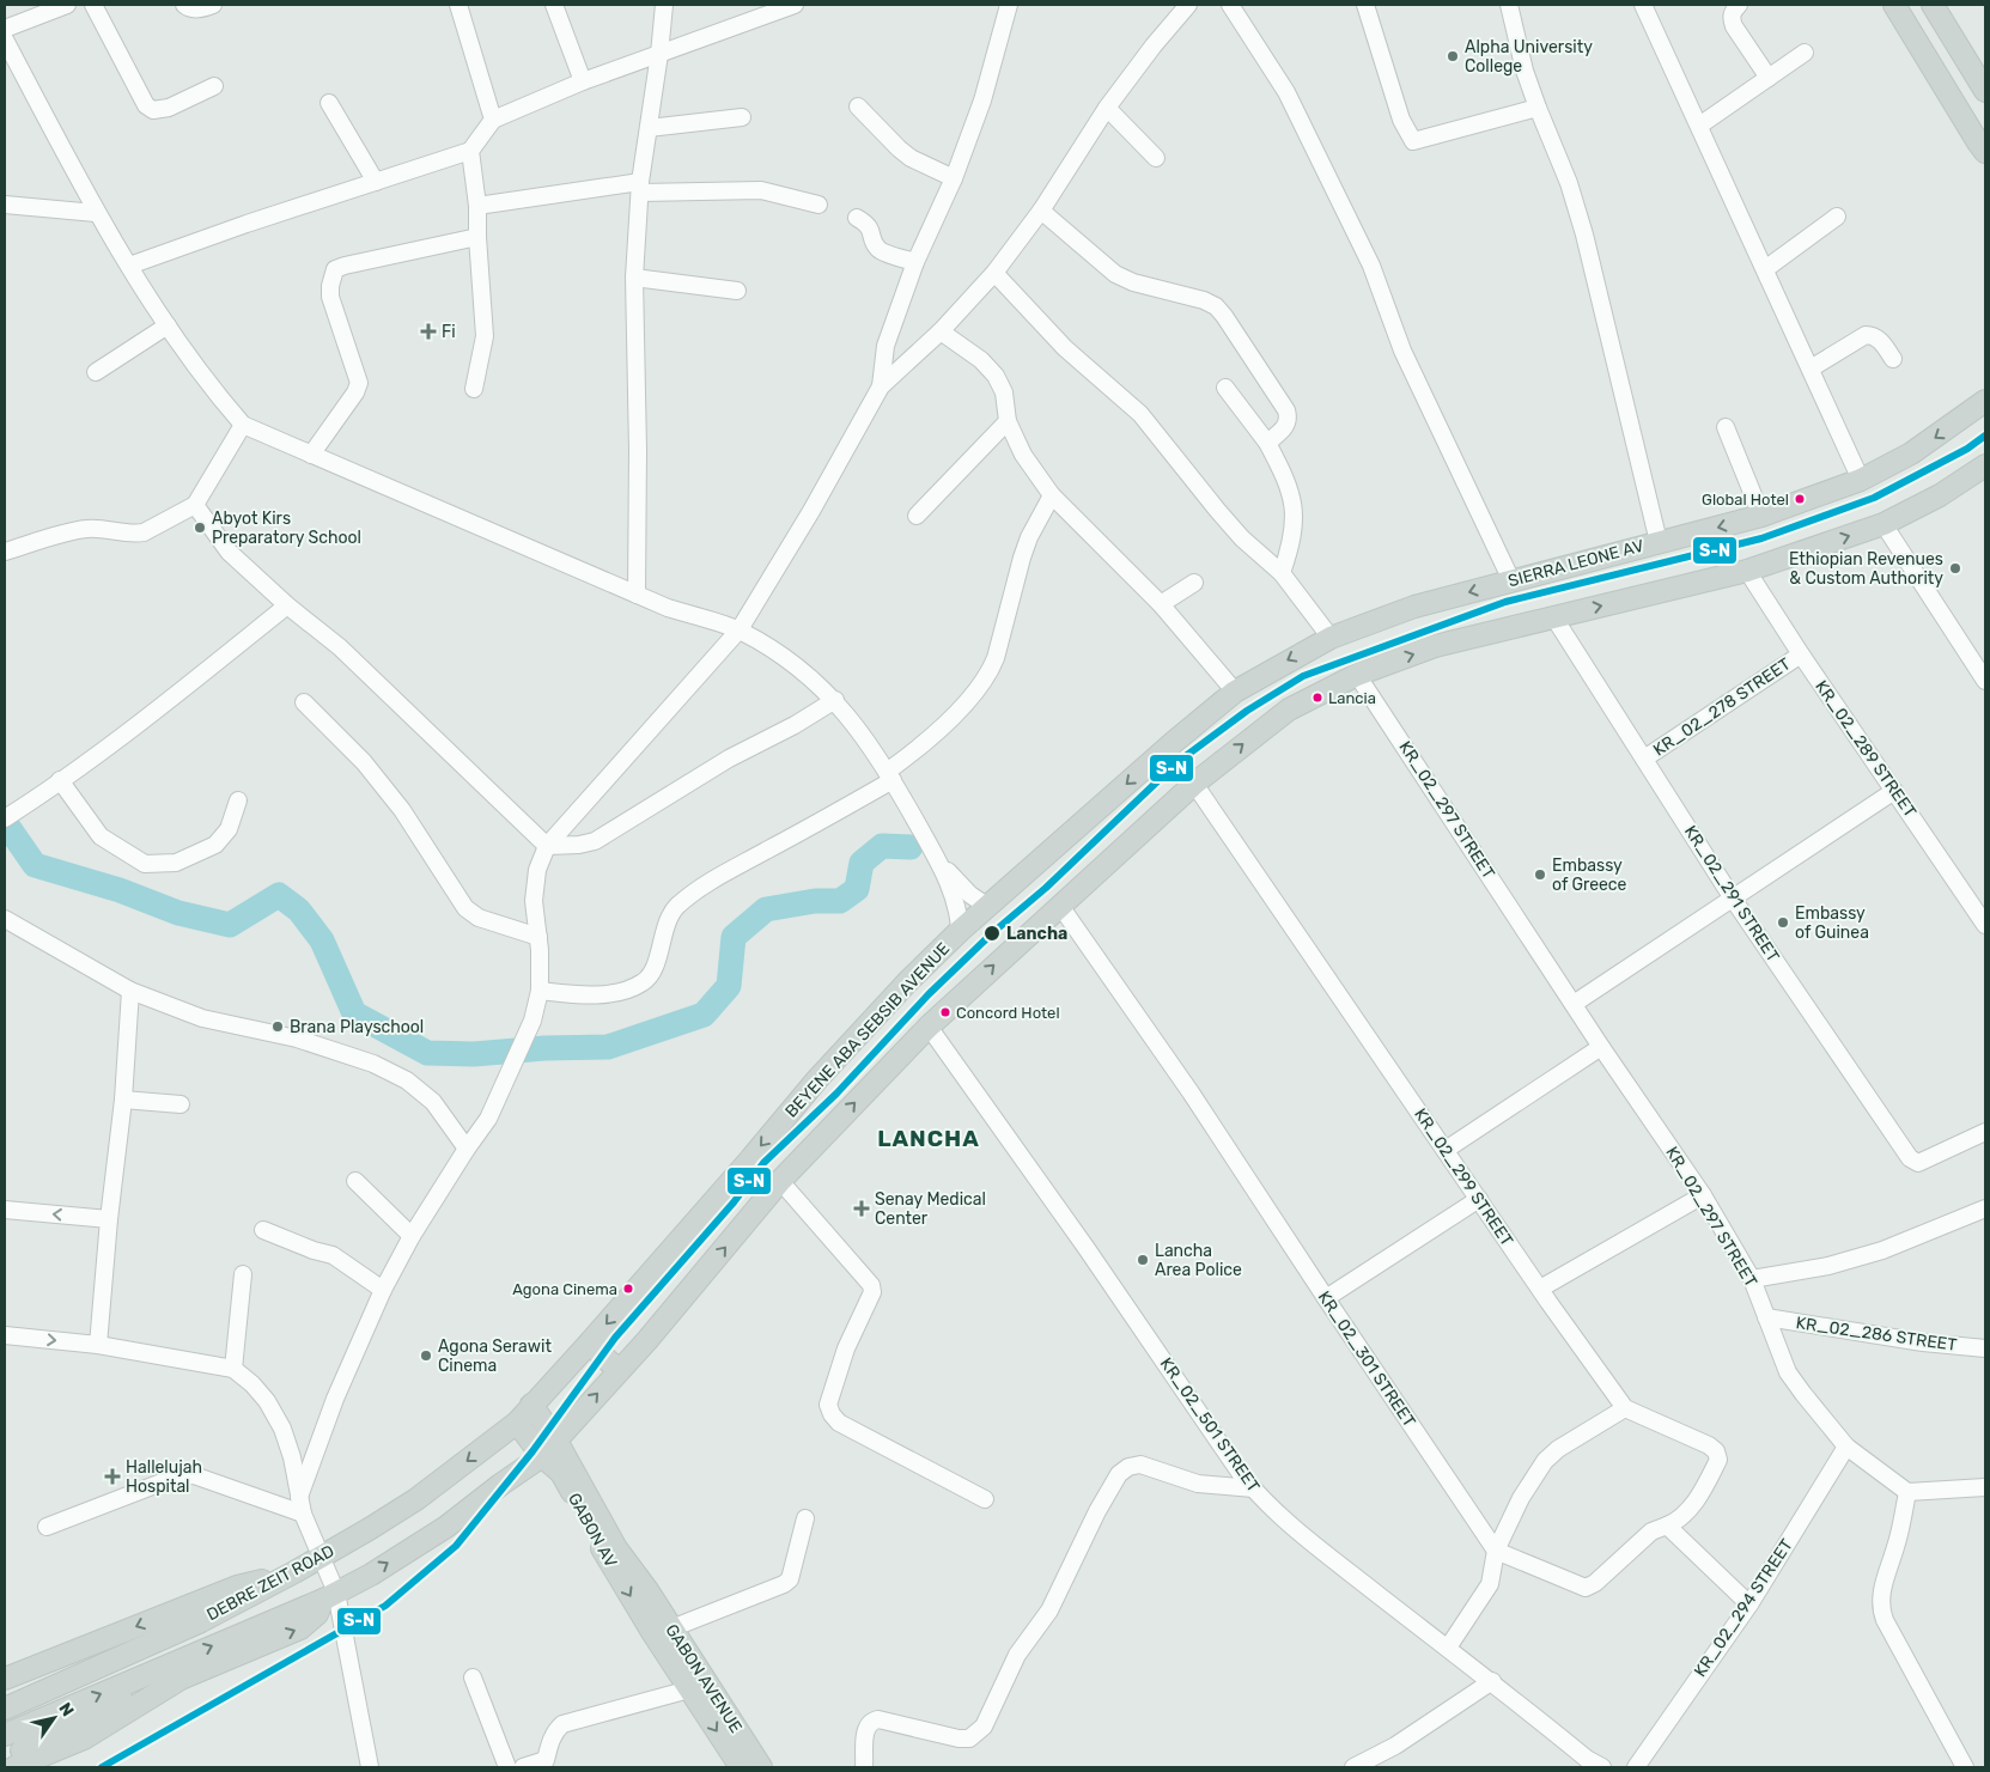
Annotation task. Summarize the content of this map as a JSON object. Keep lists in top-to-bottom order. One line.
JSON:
{"streets":{"main road":["SIERRA LEONE AV","BEYENE ABA SEBSIB AVENUE","GABON AV","DEBRE ZEIT ROAD","GABON AVENUE"],"street":["KR_02_278 STREET","KR_02_289 STREET","KR_02_297 STREET","KR_02_291 STREET","KR_02_299 STREET","KR_02_286 STREET","KR_02_301 STREET","KR_02_501 STREET","KR_02_294 STREET"]},"crossings":[["SIERRA LEONE AV","BEYENE ABA SEBSIB AVENUE"],["KR_02_278 STREET","KR_02_289 STREET"],["KR_02_278 STREET","KR_02_291 STREET"],["KR_02_297 STREET","KR_02_286 STREET"],["KR_02_297 STREET","KR_02_294 STREET"],["BEYENE ABA SEBSIB AVENUE","GABON AV"],["BEYENE ABA SEBSIB AVENUE","DEBRE ZEIT ROAD"],["GABON AV","DEBRE ZEIT ROAD"],["GABON AV","GABON AVENUE"]],"districts":["LANCHA"],"places":{"other":["Alpha University College","Global Hotel","Abyot Kirs Preparatory School","Ethiopian Revenues & Custom Authority","Lancia","Embassy of Greece","Embassy of Guinea","Lancha","Concord Hotel","Brana Playschool","Lancha Area Police","Agona Cinema","Agona Serawit Cinema"],"health":["Fi","Senay Medical Center","Hallelujah Hospital"]},"lines":["transit line S-N"],"north":"top right"}
